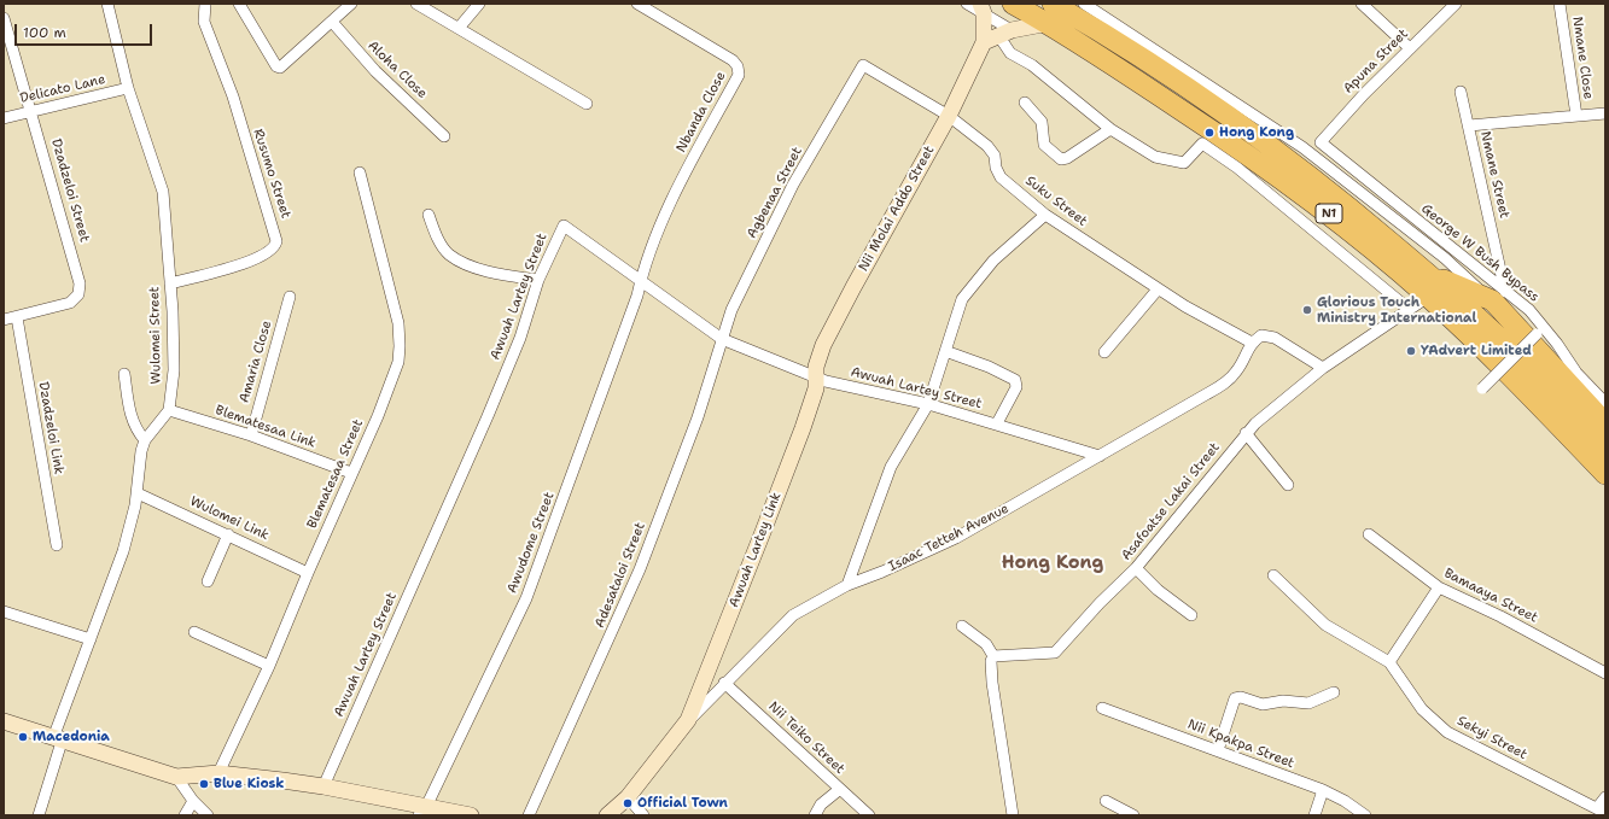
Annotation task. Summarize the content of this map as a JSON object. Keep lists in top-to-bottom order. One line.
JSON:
{"streets":{"highway":["N1"],"street":["Nmane Close","Apuna Street","Aloha Close","Delicato Lane","Nbanda Close","Rusumo Street","Nmane Street","Dzadzeloi Street","Agbenaa Street","Suku Street","Nii Molai Addo Street","George W Bush Bypass","Awuah Lartey Street","Wulomei Street","Amaria Close","Blematesaa Link","Dzadzeloi Link","Blematesaa Street","Asafoatse Lakai Street","Wulomei Link","Isaac Tetteh Avenue","Awudome Street","Awuah Lartey Link","Adesataloi Street","Bamaaya Street","Nii Teiko Street","Sekyi Street","Nii Kpakpa Street"]},"crossings":[["Nmane Close","Nmane Street"],["Apuna Street","George W Bush Bypass"],["Delicato Lane","Dzadzeloi Street"],["Delicato Lane","Wulomei Street"],["Nbanda Close","Awuah Lartey Street"],["Nbanda Close","Awudome Street"],["Rusumo Street","Wulomei Street"],["Nmane Street","George W Bush Bypass"],["Dzadzeloi Street","Dzadzeloi Link"],["Agbenaa Street","Suku Street"],["Agbenaa Street","Awuah Lartey Street"],["Agbenaa Street","Adesataloi Street"],["Suku Street","Nii Molai Addo Street"],["Suku Street","Isaac Tetteh Avenue"],["Nii Molai Addo Street","Awuah Lartey Street"],["Nii Molai Addo Street","Awuah Lartey Link"],["N1","Asafoatse Lakai Street"],["Awuah Lartey Street","Isaac Tetteh Avenue"],["Awuah Lartey Street","Awudome Street"],["Awuah Lartey Street","Awuah Lartey Link"],["Awuah Lartey Street","Adesataloi Street"],["Wulomei Street","Blematesaa Link"],["Amaria Close","Blematesaa Link"],["Blematesaa Link","Blematesaa Street"],["Blematesaa Street","Wulomei Link"],["Isaac Tetteh Avenue","Awuah Lartey Link"],["Isaac Tetteh Avenue","Nii Teiko Street"]],"districts":["Hong Kong"],"places":["Hong Kong","Glorious Touch Ministry International","YAdvert Limited","Macedonia","Blue Kiosk","Official Town"],"scale_bar":"100 m"}
